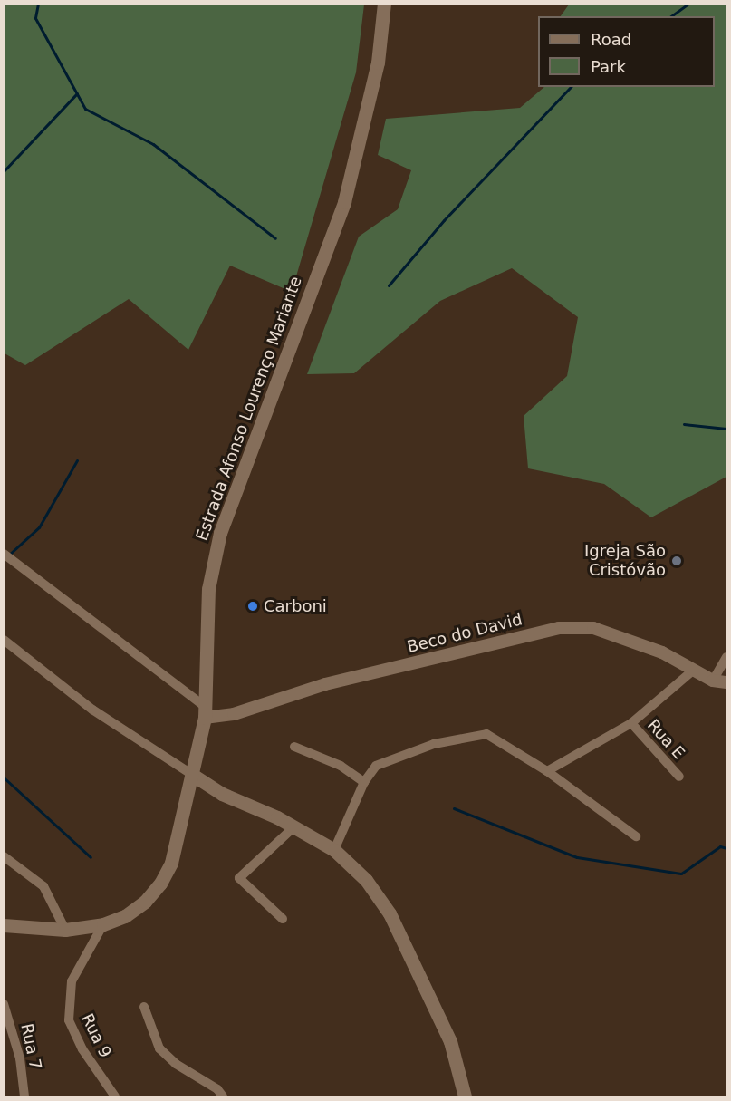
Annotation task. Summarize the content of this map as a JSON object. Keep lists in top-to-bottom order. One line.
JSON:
{"streets":{"main road":["Estrada Afonso Lourenço Mariante"],"street":["Beco do David","Rua E","Rua 9","Rua 7"]},"crossings":[["Estrada Afonso Lourenço Mariante","Beco do David"],["Estrada Afonso Lourenço Mariante","Rua 9"]],"places":["Igreja São Cristóvão","Carboni"],"legend":["Road","Park"]}
